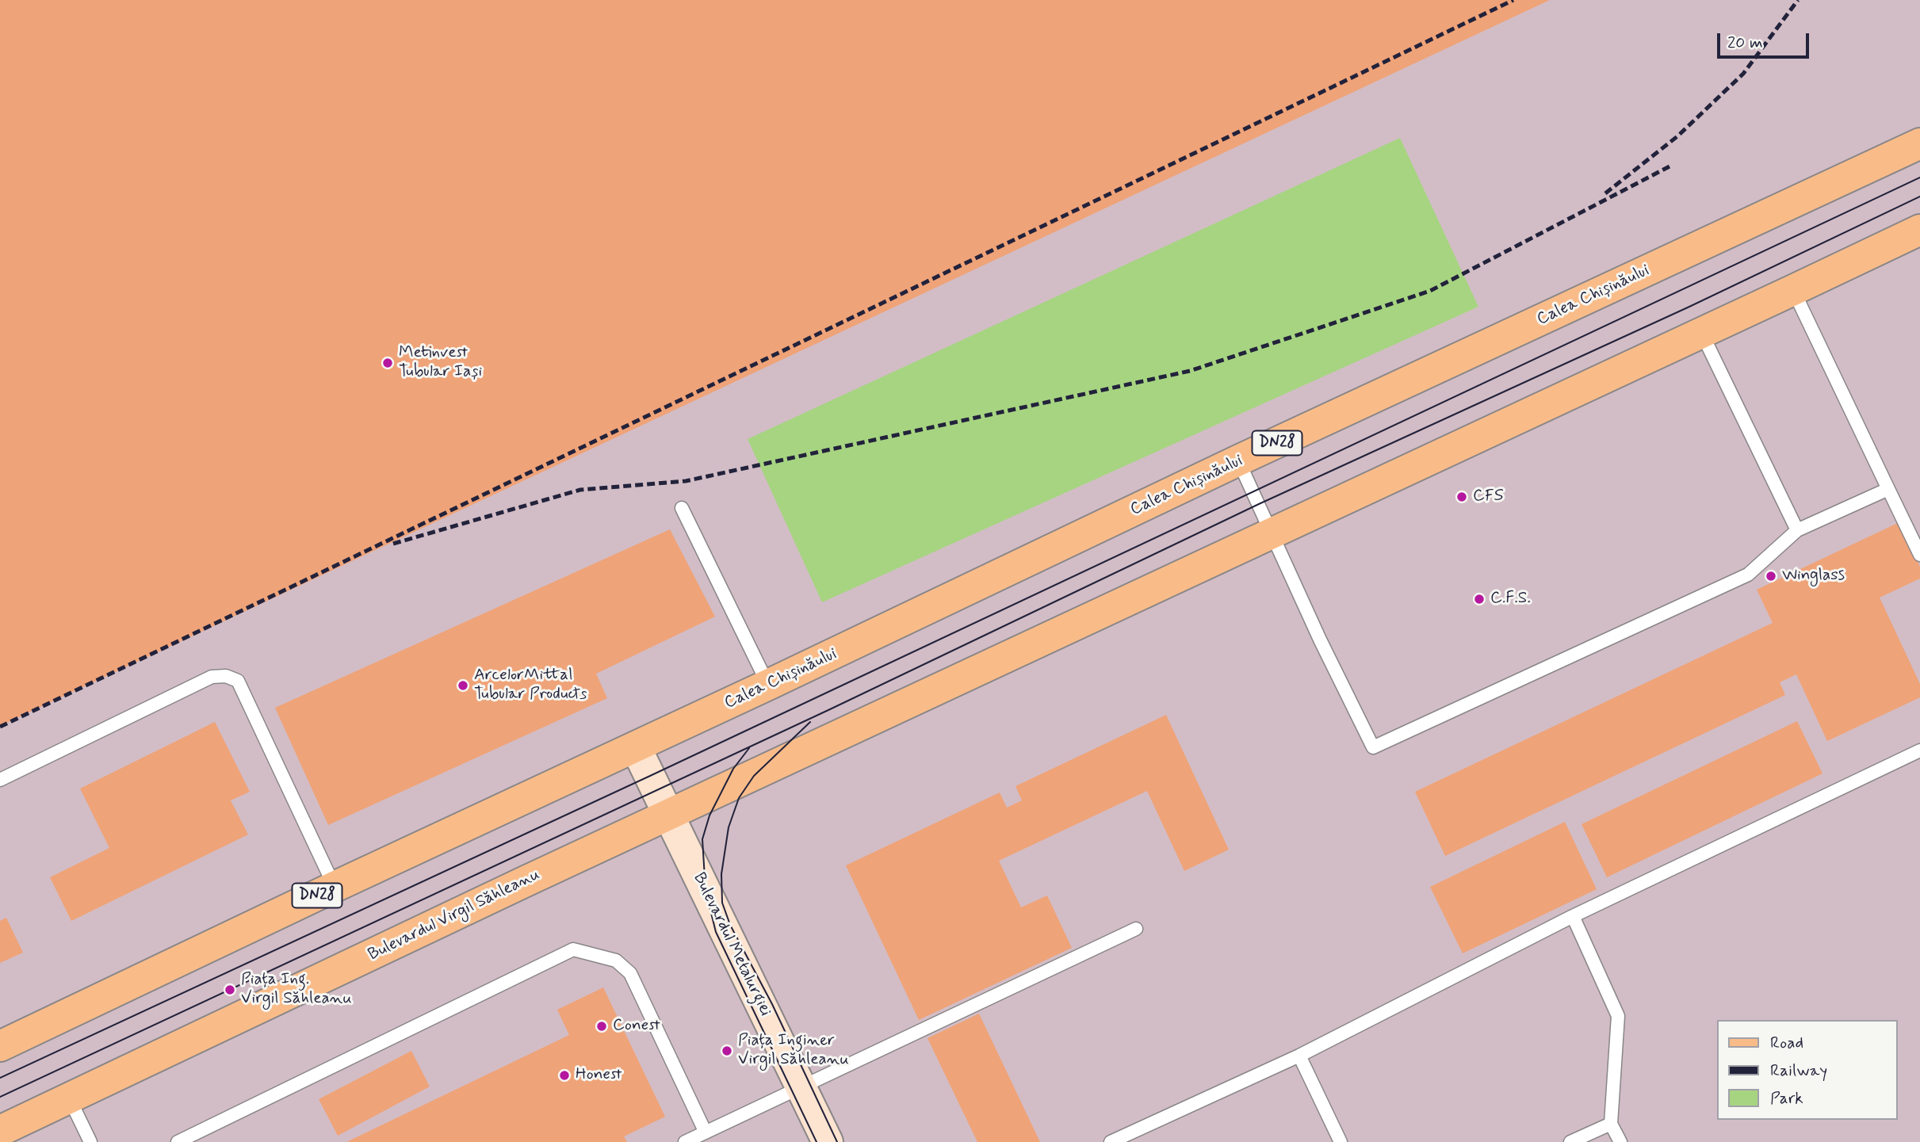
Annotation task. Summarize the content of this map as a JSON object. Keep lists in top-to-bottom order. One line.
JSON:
{"streets":{"main road":["Calea Chișinăului","DN28","Bulevardul Virgil Săhleanu","Bulevardul Metalurgiei"]},"crossings":[["Calea Chișinăului","DN28"],["Calea Chișinăului","Bulevardul Metalurgiei"],["DN28","Bulevardul Metalurgiei"],["Bulevardul Virgil Săhleanu","Bulevardul Metalurgiei"]],"places":["Metinvest Tubular Iași","CFS","Winglass","C.F.S.","ArcelorMittal Tubular Products","Piața Ing. Virgil Săhleanu","Conest","Piața Inginer Virgil Săhleanu","Honest"],"legend":["Road","Railway","Park"],"scale_bar":"20 m"}
